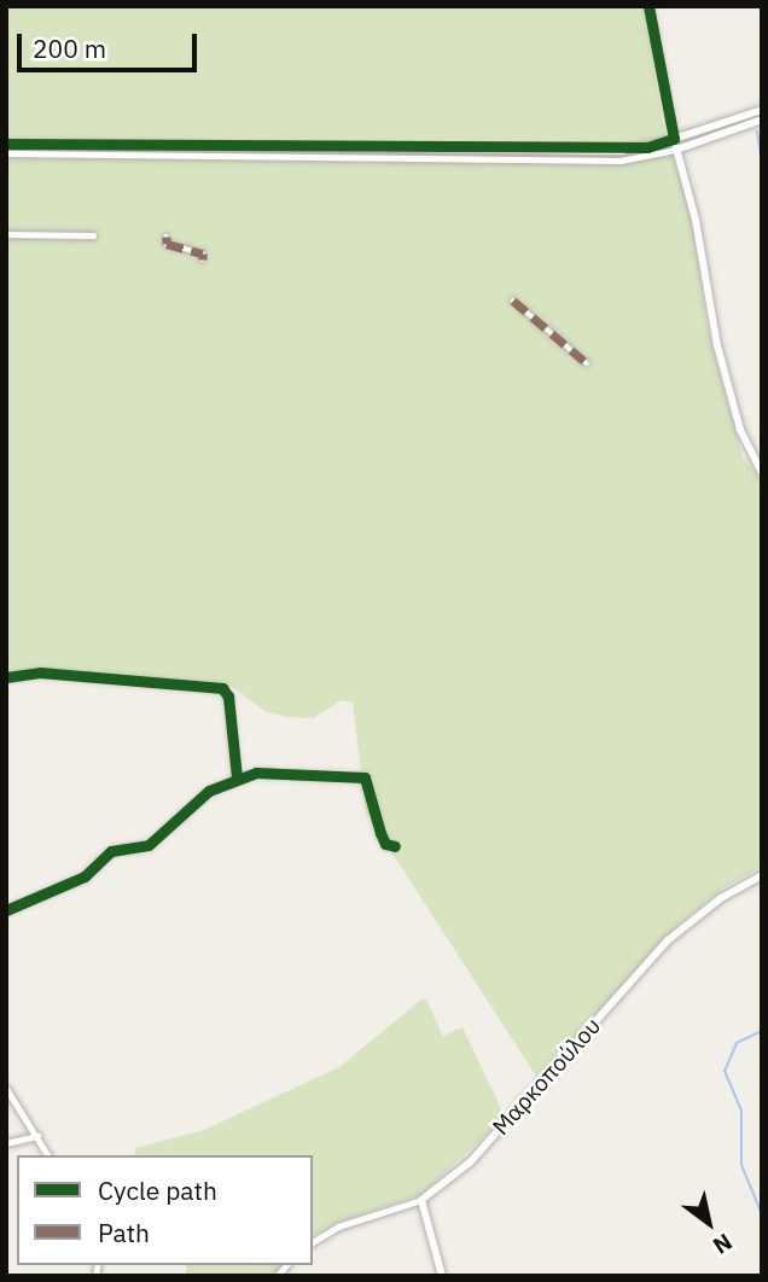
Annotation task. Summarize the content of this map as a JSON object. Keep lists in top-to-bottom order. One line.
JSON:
{"streets":{"main road":["Μαρκοπούλου"]},"legend":["Cycle path","Path"],"scale_bar":"200 m","north":"bottom right"}
